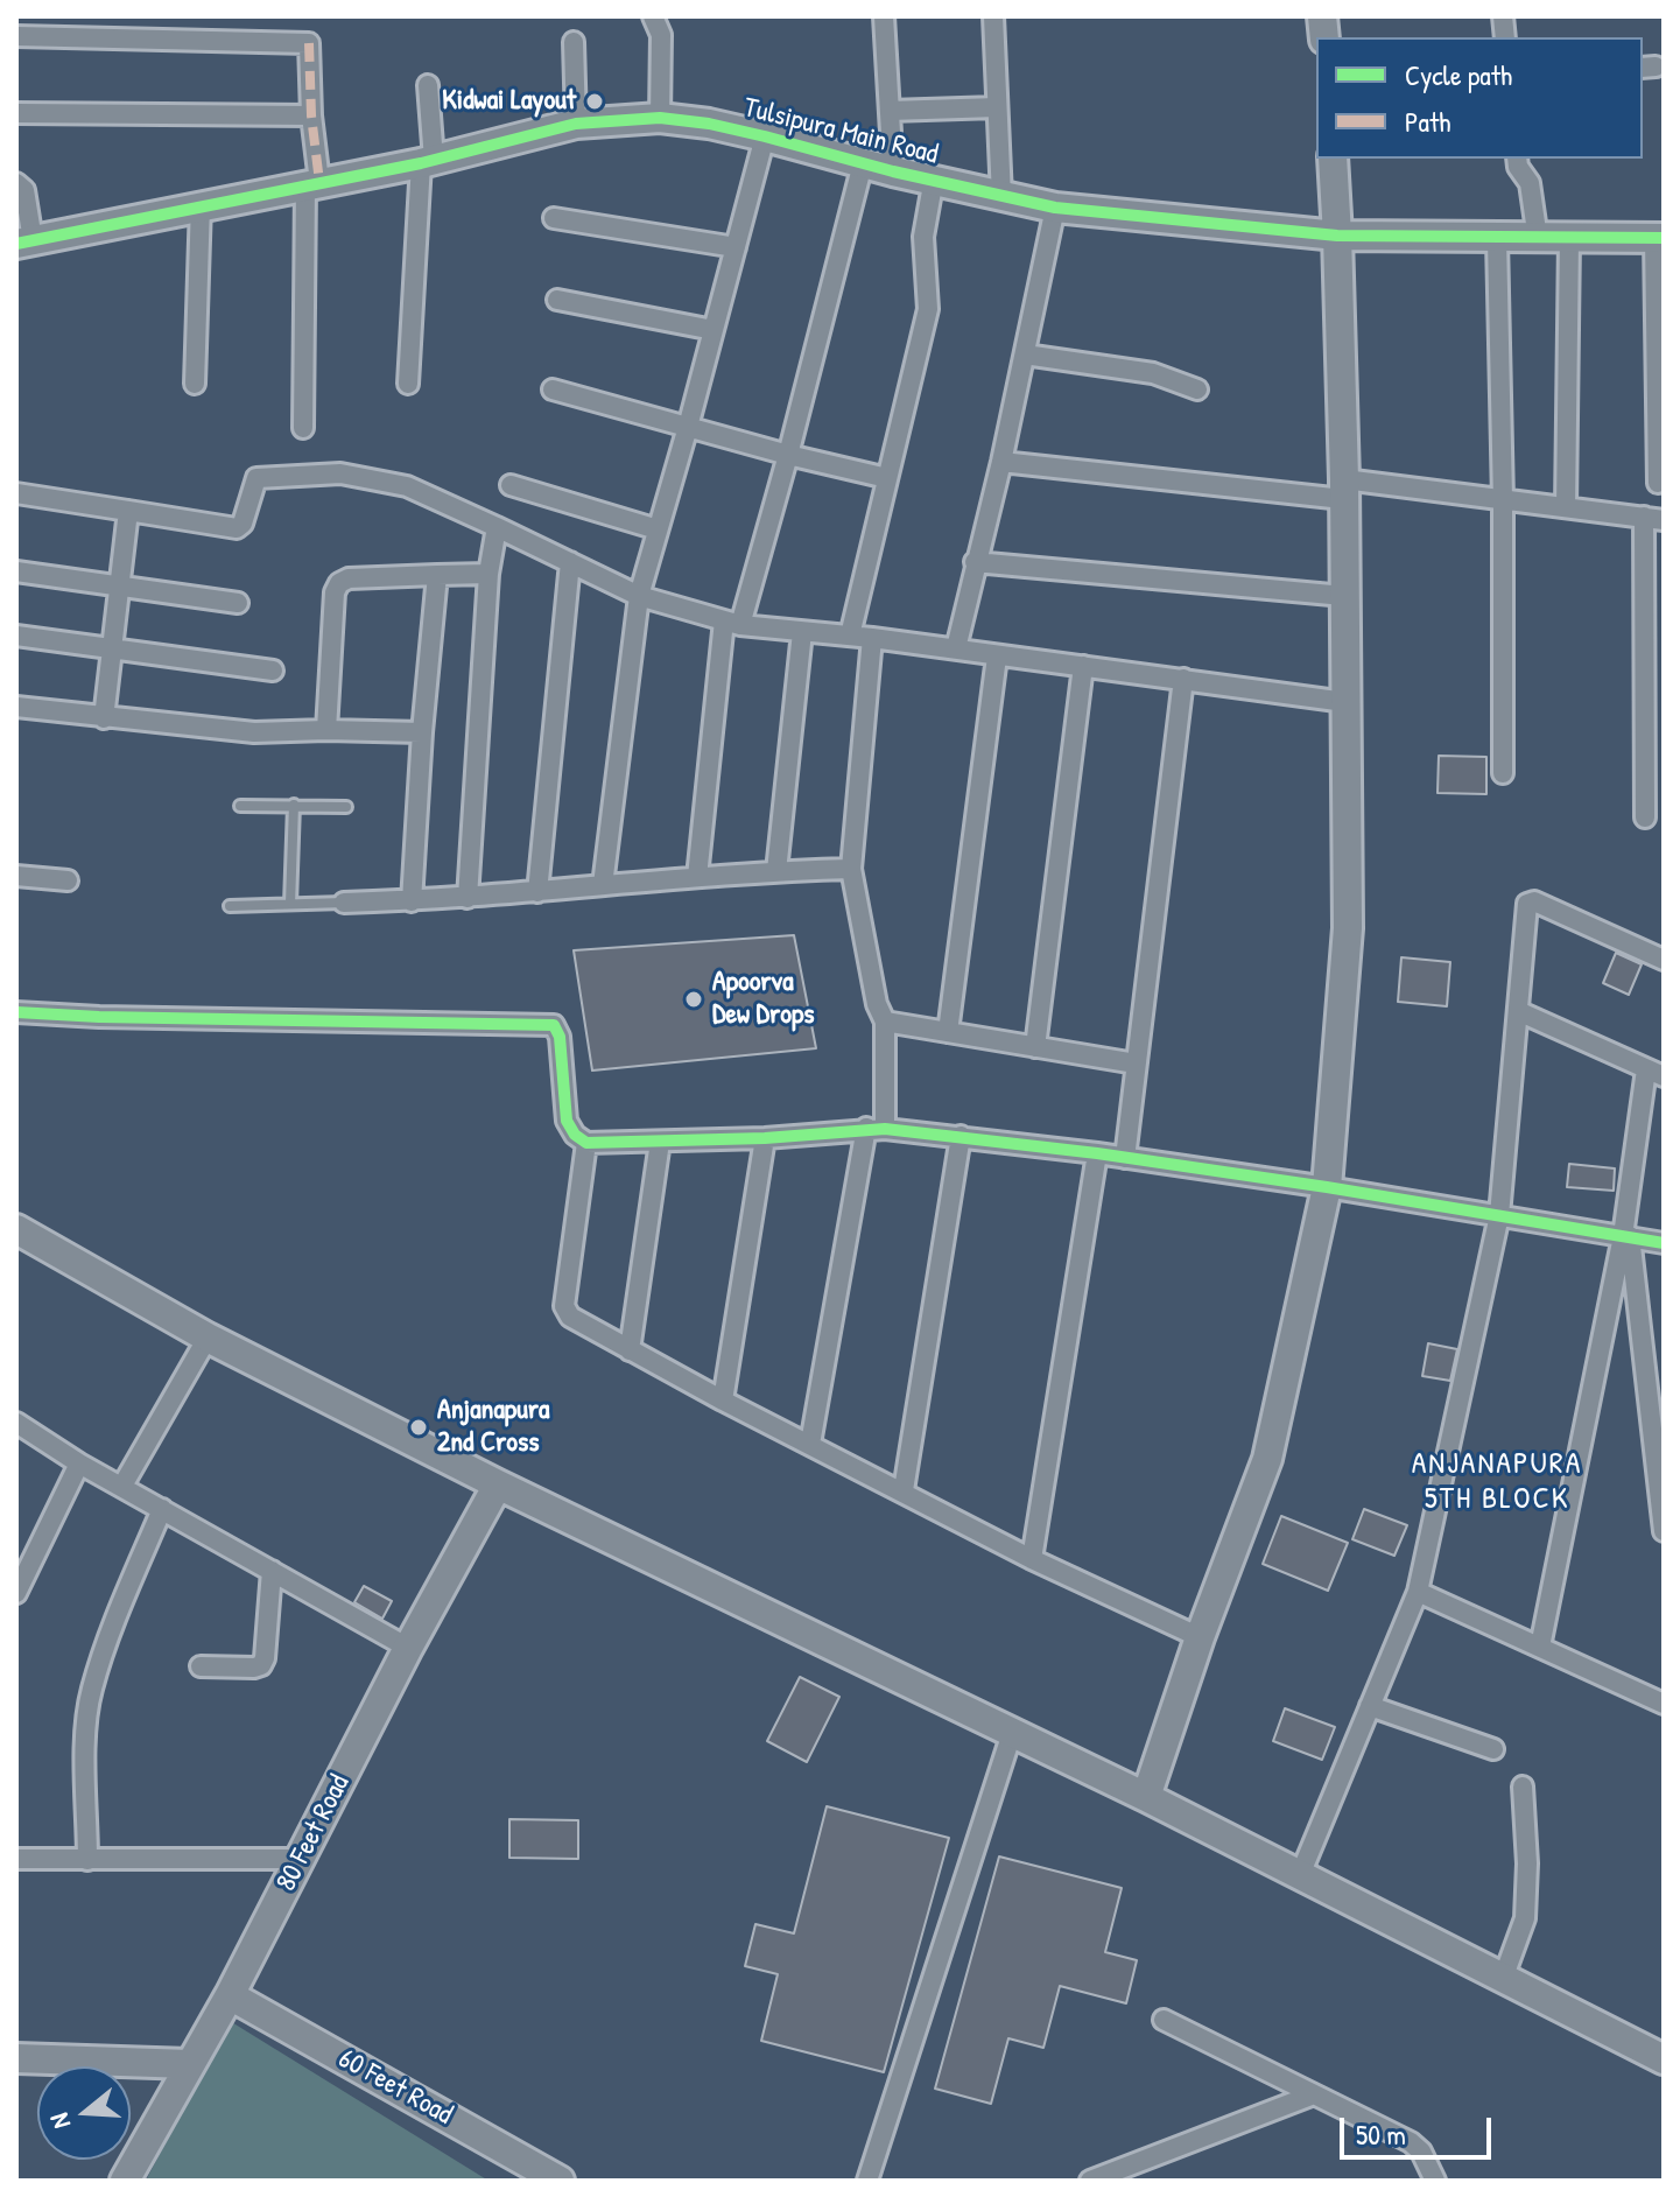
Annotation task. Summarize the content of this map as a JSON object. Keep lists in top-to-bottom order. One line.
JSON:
{"streets":{"street":["Tulsipura Main Road","80 Feet Road","60 Feet Road"]},"crossings":[["80 Feet Road","60 Feet Road"]],"districts":["ANJANAPURA 5TH BLOCK"],"places":["Kidwai Layout","Apoorva Dew Drops","Anjanapura 2nd Cross"],"legend":["Cycle path","Path"],"scale_bar":"50 m","north":"left"}
